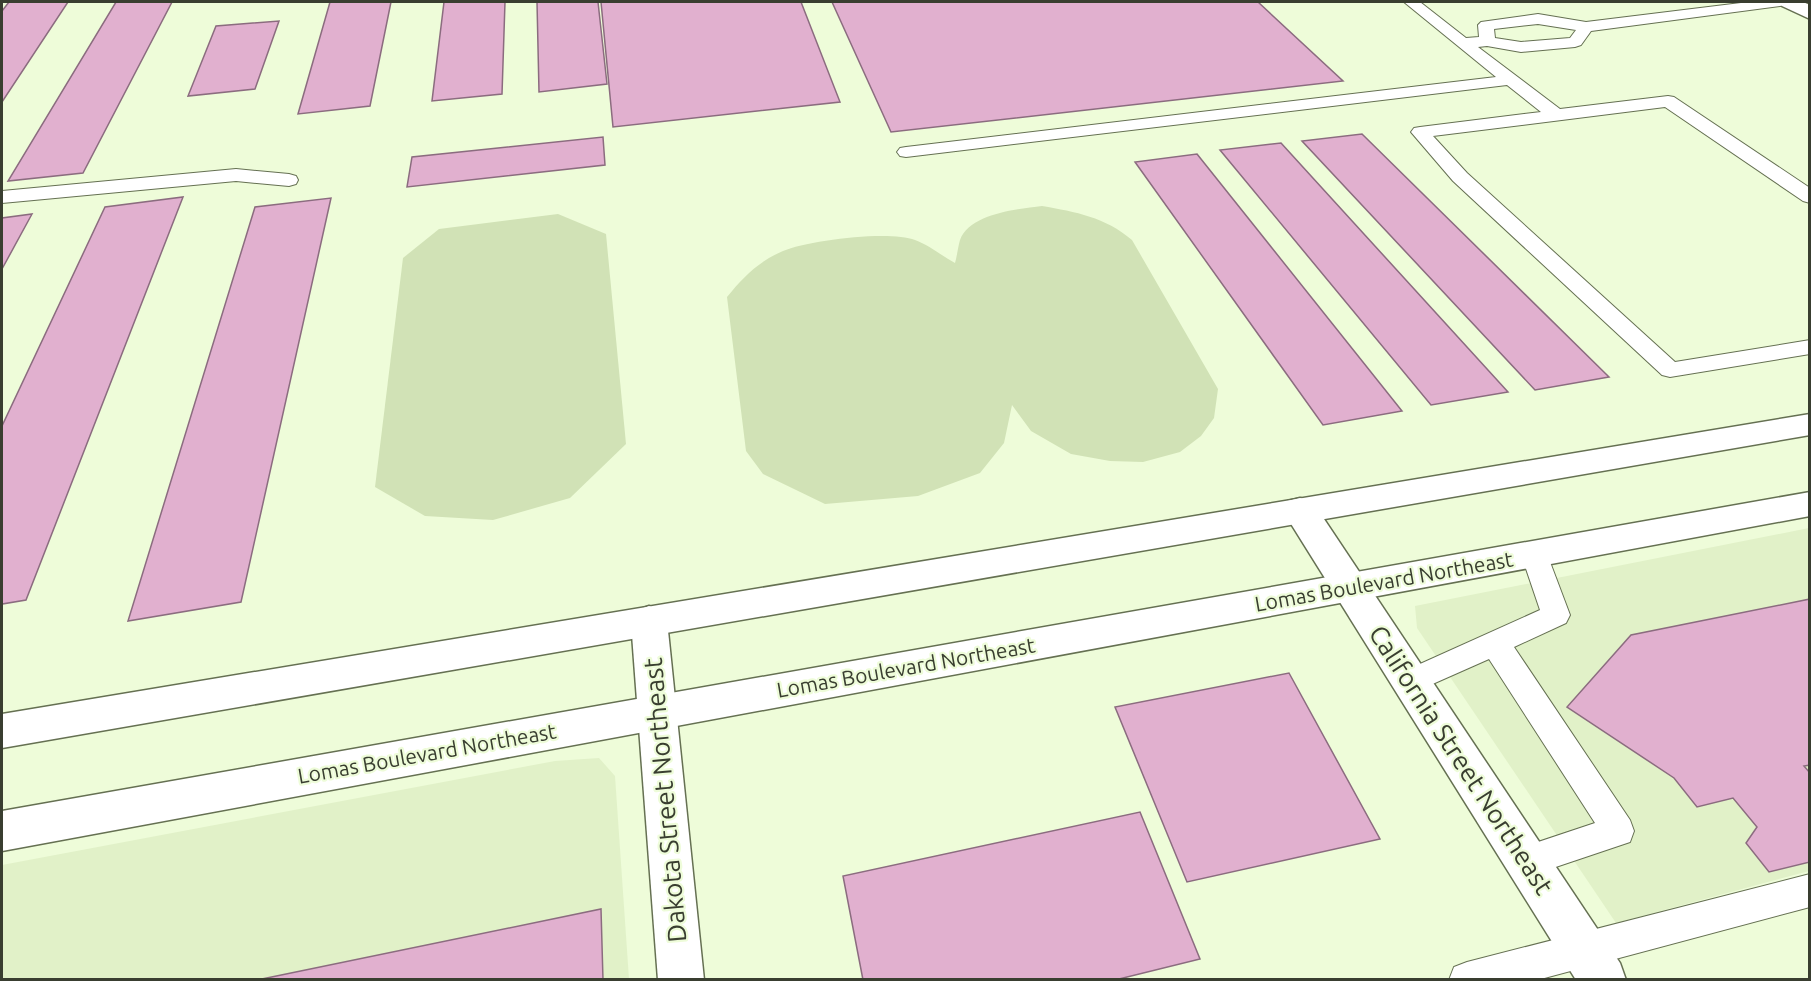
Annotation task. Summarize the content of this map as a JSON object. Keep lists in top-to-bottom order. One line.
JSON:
{"streets":{"main road":["Lomas Boulevard Northeast","California Street Northeast","Dakota Street Northeast"]},"crossings":[["Lomas Boulevard Northeast","California Street Northeast"],["Lomas Boulevard Northeast","Dakota Street Northeast"]]}
